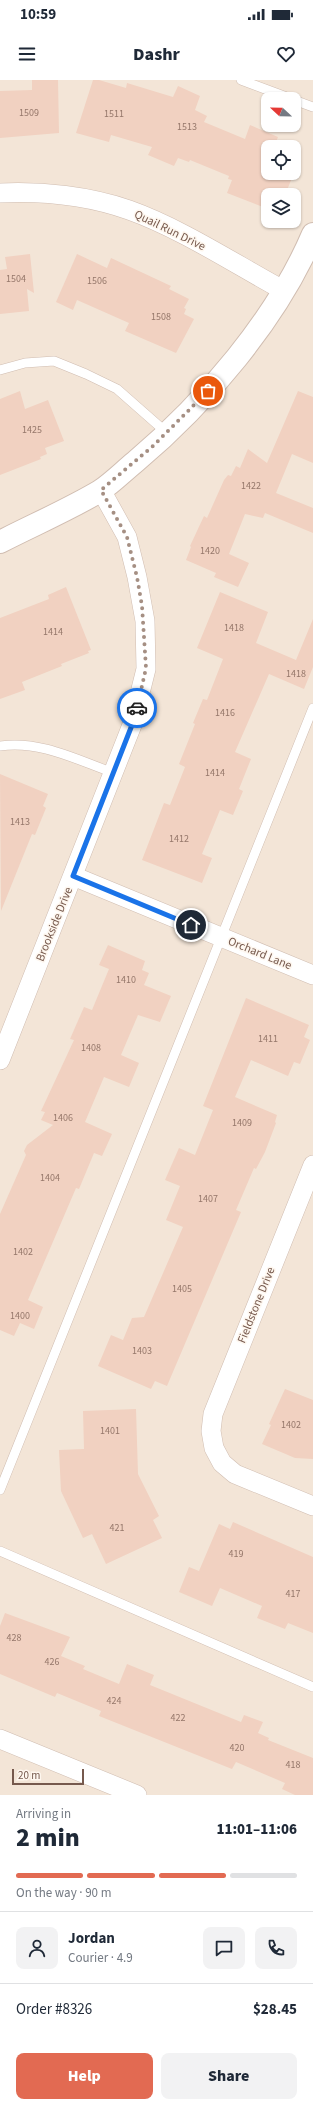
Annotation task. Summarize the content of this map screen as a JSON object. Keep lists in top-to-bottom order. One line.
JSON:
{"streets":{"street":["Quail Run Drive","Brookside Drive","Orchard Lane","Fieldstone Drive"]},"crossings":[["Brookside Drive","Orchard Lane"]],"house_numbers":["1509","1511","1513","1504","1506","1508","1425","1422","1420","1418","1414","1418","1416","1414","1413","1412","1410","1411","1408","1406","1409","1404","1407","1402","1405","1400","1403","1402","1401","421","419","417","428","426","424","422","420","418"],"scale_bar":"20 m","north":"left","page":{"status":"10:59","header":"Dashr","scale":"20 m","heading":["2 min","Arriving in","11:01–11:06"],"panel":["Jordan","Courier · 4.9","Order #8326","$28.45"],"bar":"On the way · 90 m","buttons":["Help","Share"]}}
